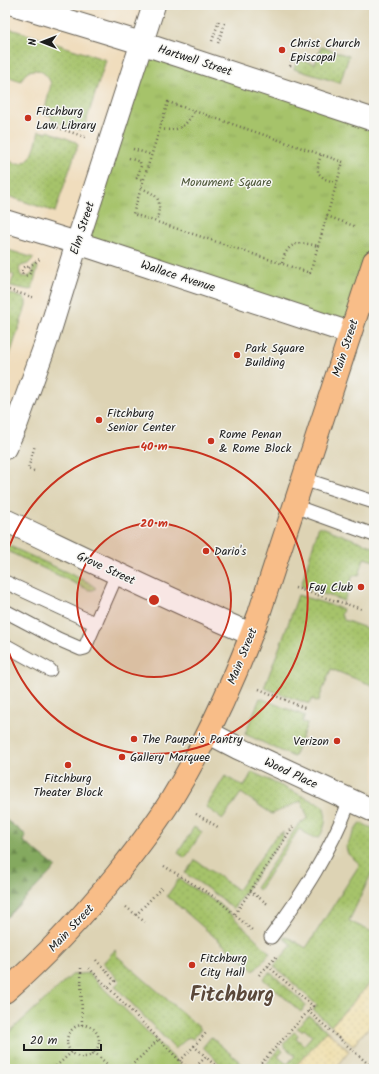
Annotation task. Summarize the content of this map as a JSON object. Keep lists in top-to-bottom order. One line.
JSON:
{"streets":{"highway":["Main Street"],"street":["Hartwell Street","Elm Street","Wallace Avenue","Grove Street","Wood Place"]},"crossings":[["Hartwell Street","Elm Street"],["Elm Street","Wallace Avenue"],["Wallace Avenue","Main Street"],["Main Street","Grove Street"],["Main Street","Wood Place"]],"districts":["Fitchburg"],"parks":["Monument Square"],"places":["Christ Church Episcopal","Fitchburg Law Library","Park Square Building","Fitchburg Senior Center","Rome Penan & Rome Block","Dario's","Fay Club","The Pauper's Pantry","Verizon","Gallery Marquee","Fitchburg Theater Block","Fitchburg City Hall"],"scale_bar":"20 m","north":"left","rings":["40 m","20 m"]}
